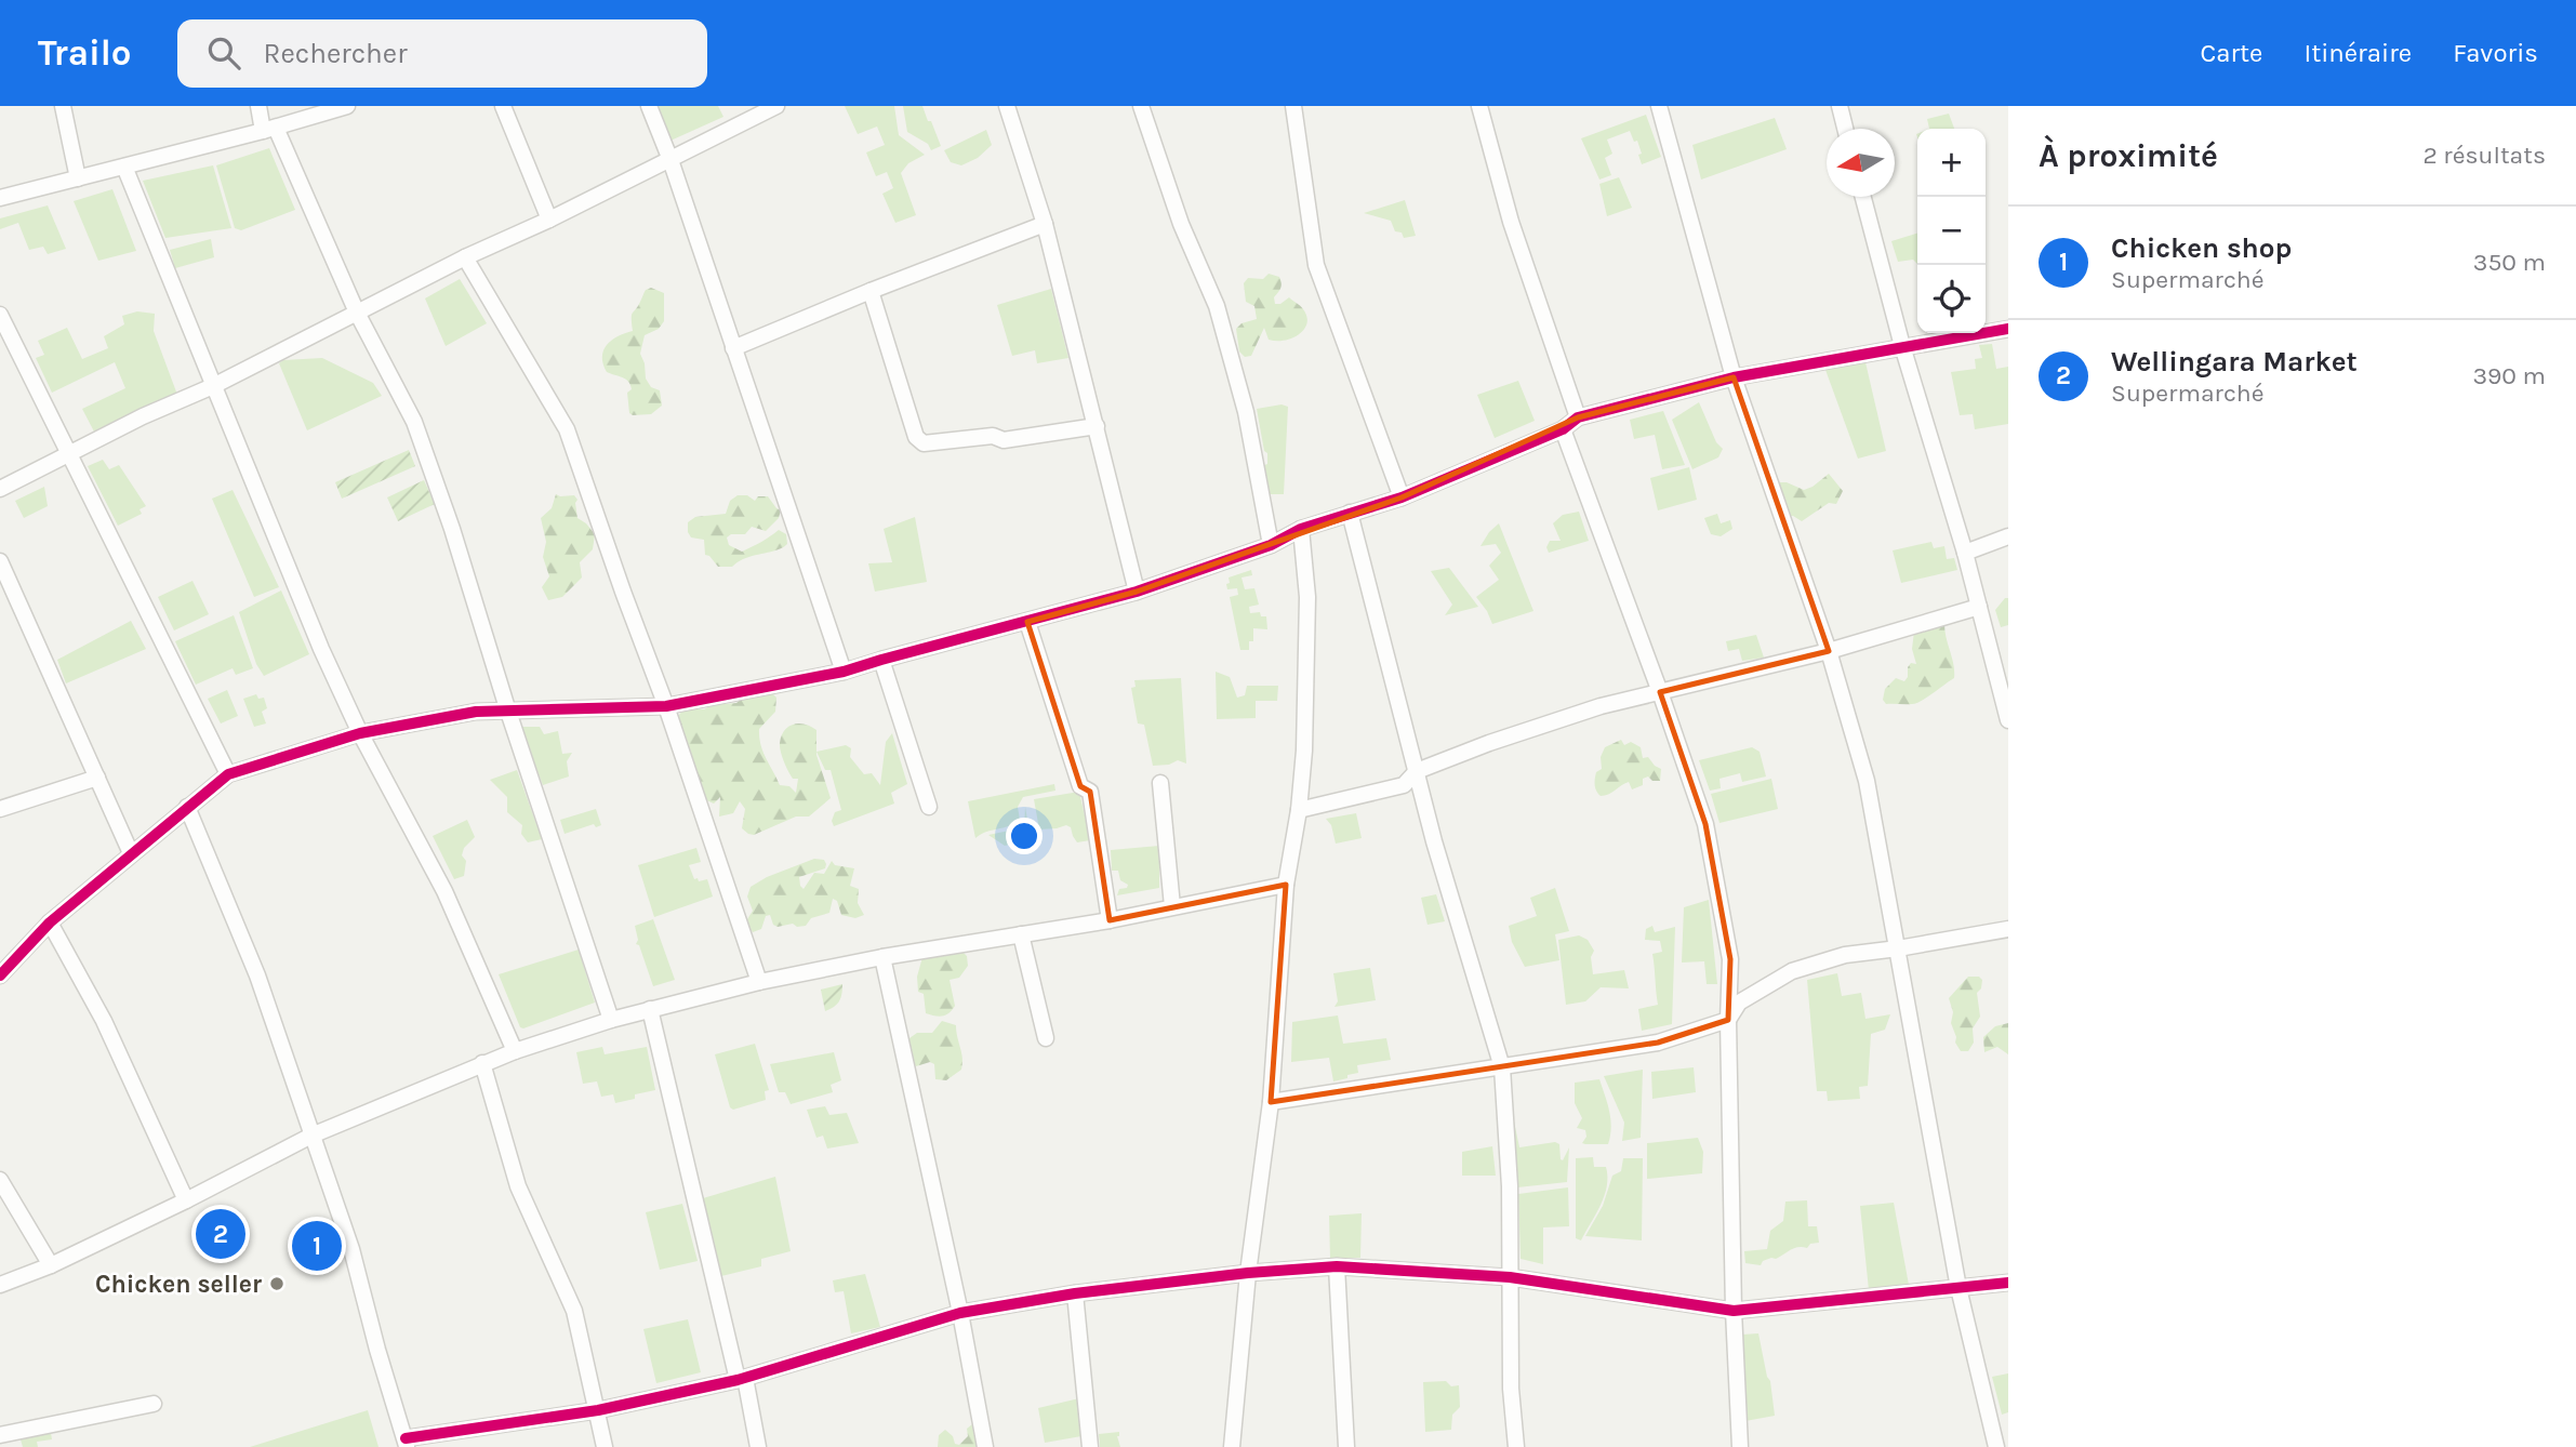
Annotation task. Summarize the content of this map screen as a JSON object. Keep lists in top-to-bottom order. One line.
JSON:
{"places":["Chicken seller"],"north":"left","page":{"header":"Trailo","search":"Rechercher","nav":["Carte","Itinéraire","Favoris"],"heading":["À proximité","2 résultats"],"map_buttons":["+","−"],"list":[{"mark":"1","name":"Chicken shop","note":"Supermarché","value":"350 m"},{"mark":"2","name":"Wellingara Market","note":"Supermarché","value":"390 m"}],"pins":["2","1"]}}
